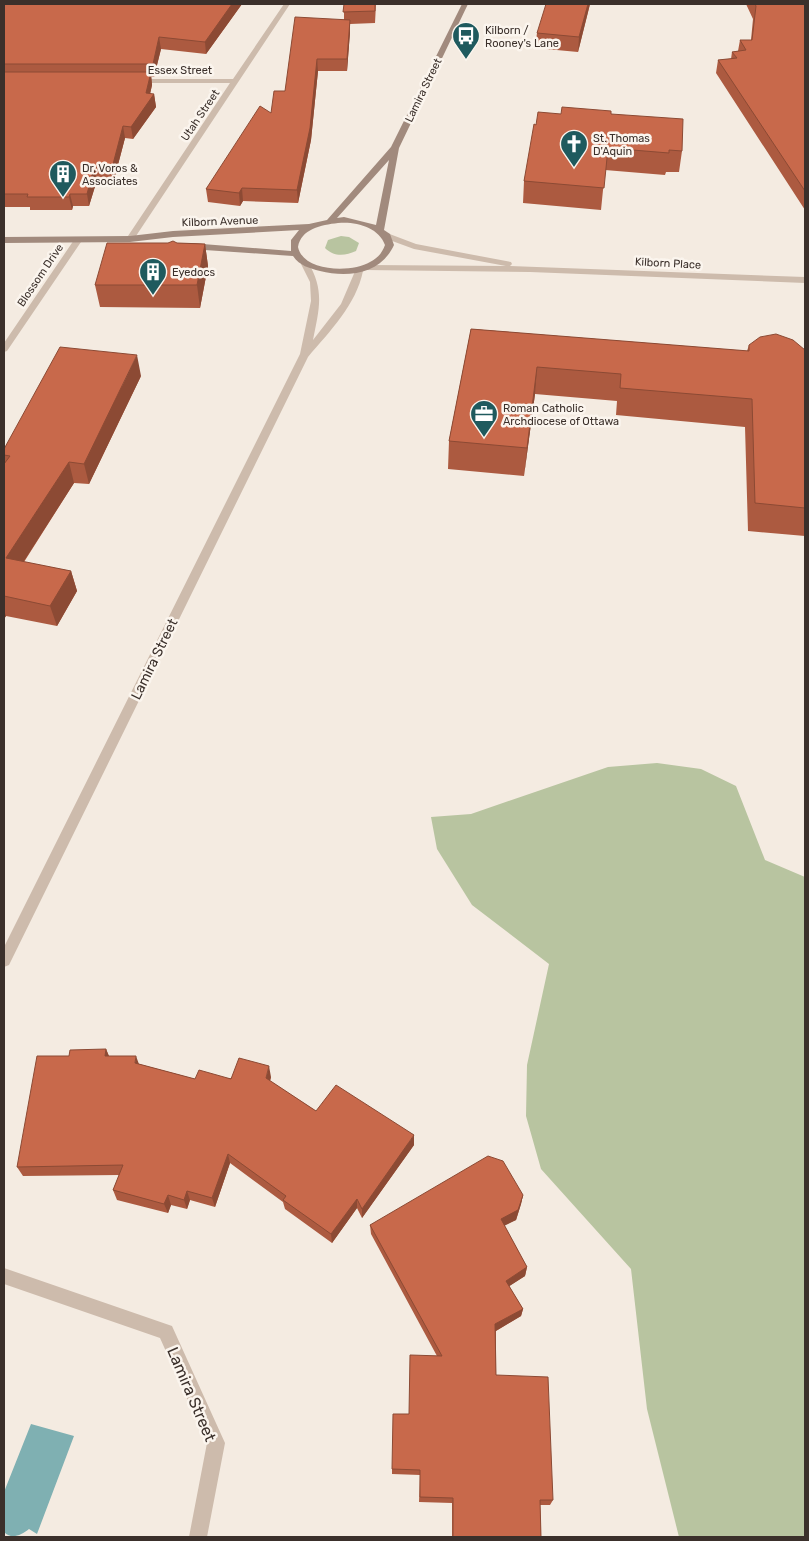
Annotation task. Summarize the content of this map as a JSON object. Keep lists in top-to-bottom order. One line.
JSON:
{"streets":{"street":["Essex Street","Lamira Street","Utah Street","Kilborn Avenue","Kilborn Place","Blossom Drive"]},"crossings":[["Essex Street","Utah Street"],["Lamira Street","Kilborn Avenue"],["Lamira Street","Kilborn Place"],["Utah Street","Kilborn Avenue"],["Kilborn Avenue","Blossom Drive"]],"places":{"bus stop":["Kilborn / Rooney's Lane"],"church":["St. Thomas D'Aquin"],"building":["Dr. Voros & Associates","Eyedocs"],"office":["Roman Catholic Archdiocese of Ottawa"]}}
